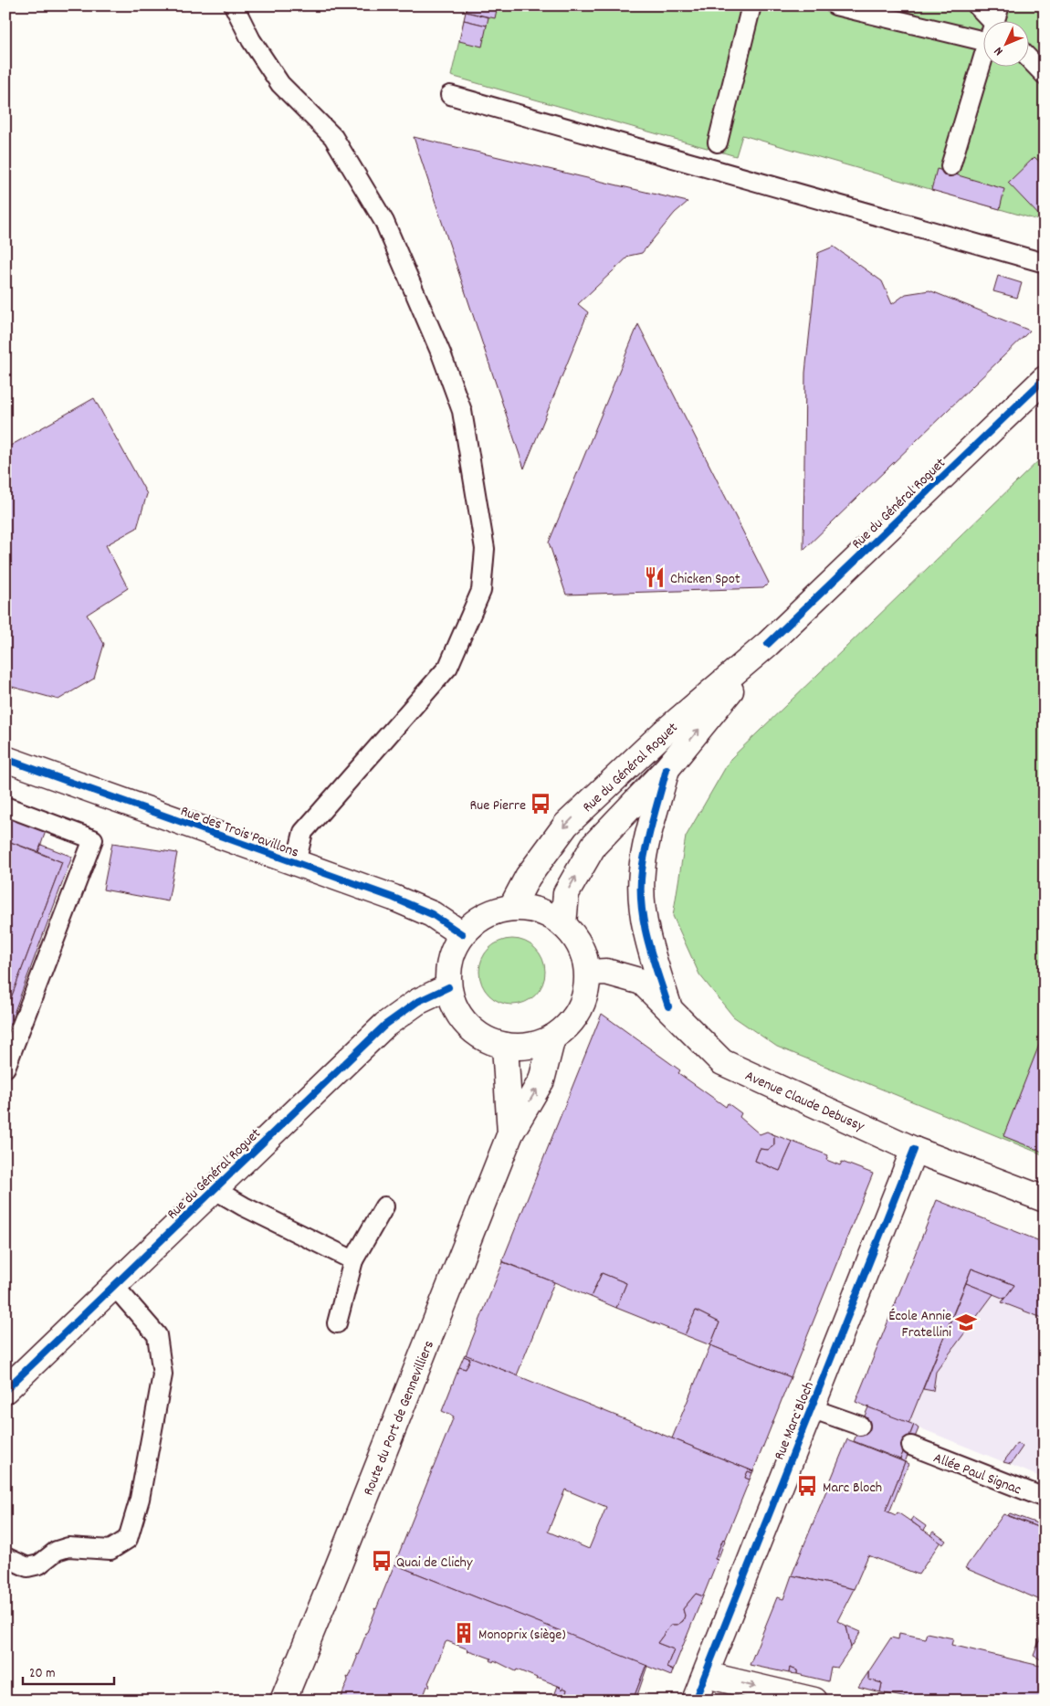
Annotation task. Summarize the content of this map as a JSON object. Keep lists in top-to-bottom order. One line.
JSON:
{"streets":{"street":["Rue du Général Roguet","Rue des Trois Pavillons","Avenue Claude Debussy","Route du Port de Gennevilliers","Rue Marc Bloch"],"lane":["Allée Paul Signac"]},"crossings":[["Rue du Général Roguet","Rue des Trois Pavillons"],["Rue du Général Roguet","Avenue Claude Debussy"],["Rue du Général Roguet","Route du Port de Gennevilliers"],["Rue des Trois Pavillons","Avenue Claude Debussy"],["Rue des Trois Pavillons","Route du Port de Gennevilliers"],["Avenue Claude Debussy","Route du Port de Gennevilliers"],["Avenue Claude Debussy","Rue Marc Bloch"]],"places":{"restaurant":["Chicken Spot"],"bus stop":["Rue Pierre","Marc Bloch","Quai de Clichy"],"school or university":["École Annie Fratellini"],"building":["Monoprix (siège)"]},"scale_bar":"20 m","north":"bottom left"}
